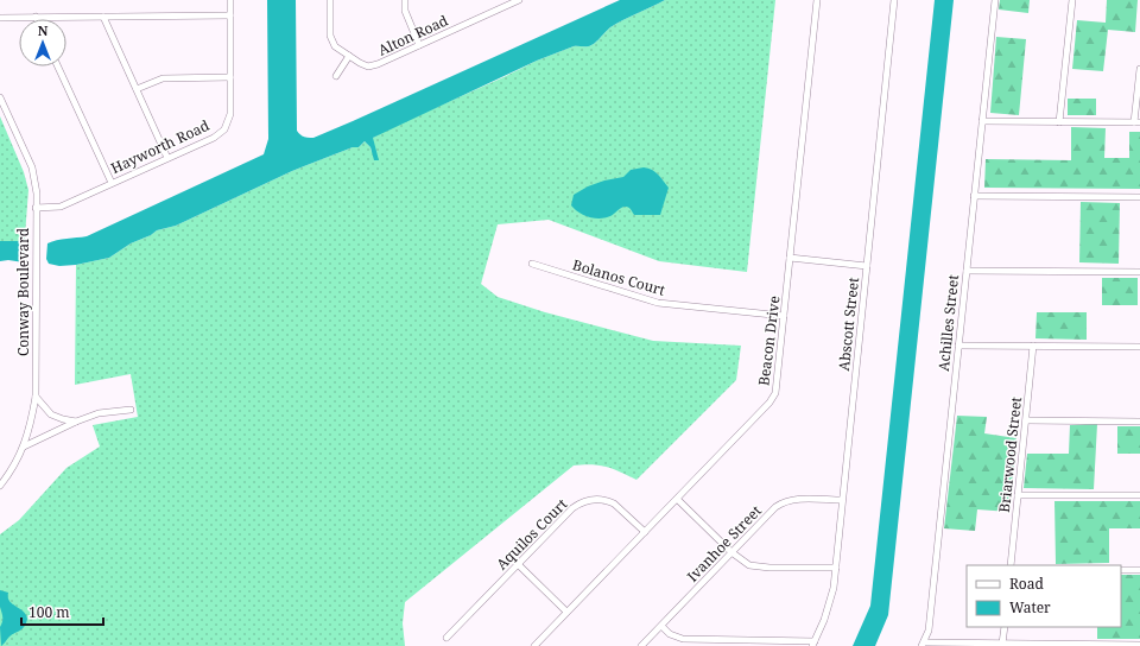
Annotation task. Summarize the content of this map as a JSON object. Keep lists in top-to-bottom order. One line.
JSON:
{"streets":{"street":["Alton Road","Hayworth Road","Bolanos Court","Conway Boulevard","Achilles Street","Abscott Street","Beacon Drive","Briarwood Street","Aquilos Court","Ivanhoe Street"]},"crossings":[["Hayworth Road","Conway Boulevard"],["Bolanos Court","Beacon Drive"],["Abscott Street","Ivanhoe Street"],["Beacon Drive","Aquilos Court"]],"legend":["Road","Water"],"scale_bar":"100 m","north":"top"}
